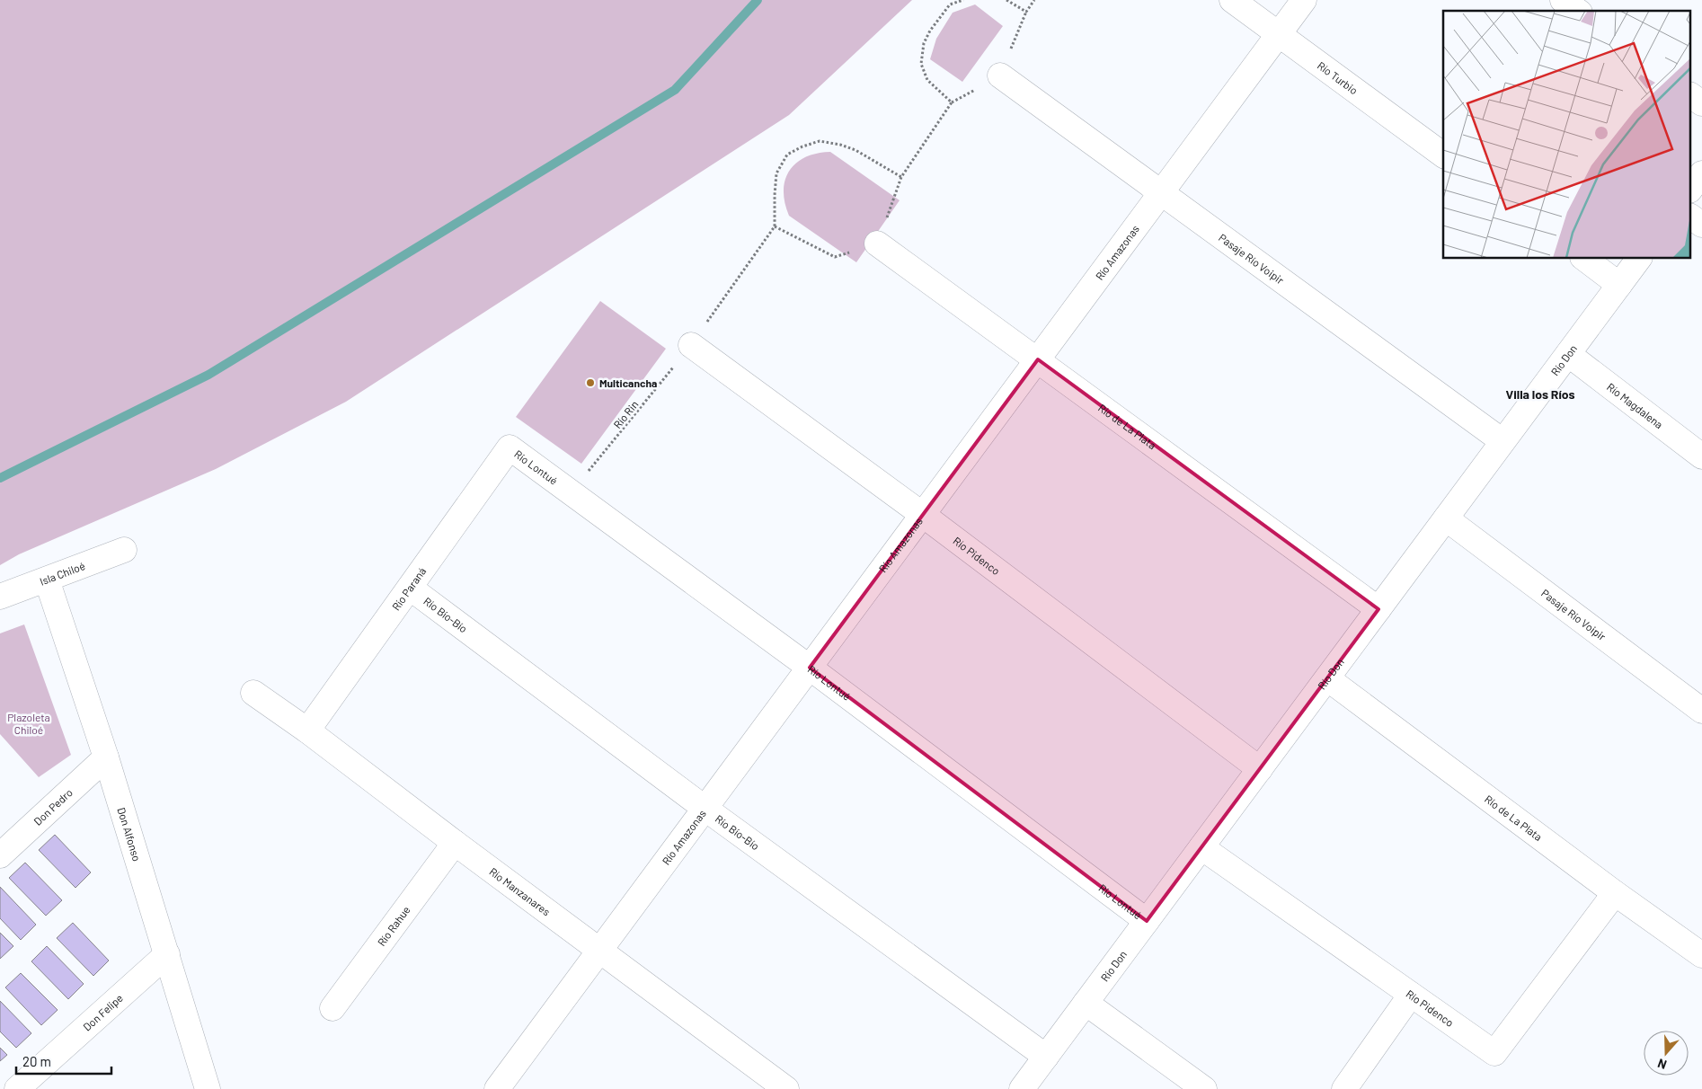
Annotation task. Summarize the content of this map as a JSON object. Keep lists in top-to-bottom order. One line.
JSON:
{"streets":{"street":["Río Turbio","Río Amazonas","Pasaje Río Voipir","Río Don","Río Magdalena","Río de La Plata","Río Lontué","Río Pidenco","Isla Chiloé","Río Paraná","Río Bío-Bío","Don Pedro","Don Alfonso","Río Manzanares","Río Rahue","Don Felipe"],"path":["Río Rin"]},"crossings":[["Río Turbio","Río Amazonas"],["Río Amazonas","Pasaje Río Voipir"],["Río Amazonas","Río de La Plata"],["Río Amazonas","Río Lontué"],["Río Amazonas","Río Pidenco"],["Río Amazonas","Río Bío-Bío"],["Río Amazonas","Río Manzanares"],["Pasaje Río Voipir","Río Don"],["Río Don","Río Magdalena"],["Río Don","Río de La Plata"],["Río Don","Río Lontué"],["Río Don","Río Pidenco"],["Río Don","Río Bío-Bío"],["Río Rin","Río de La Plata"],["Río Rin","Río Lontué"],["Río Rin","Río Pidenco"],["Río de La Plata","Río Pidenco"],["Río Lontué","Río Paraná"],["Isla Chiloé","Don Alfonso"],["Río Paraná","Río Bío-Bío"],["Río Paraná","Río Manzanares"],["Don Pedro","Don Alfonso"],["Don Alfonso","Don Felipe"],["Río Manzanares","Río Rahue"]],"districts":["Villa los Ríos"],"parks":["Plazoleta Chiloé"],"places":["Multicancha"],"scale_bar":"20 m","north":"bottom"}
